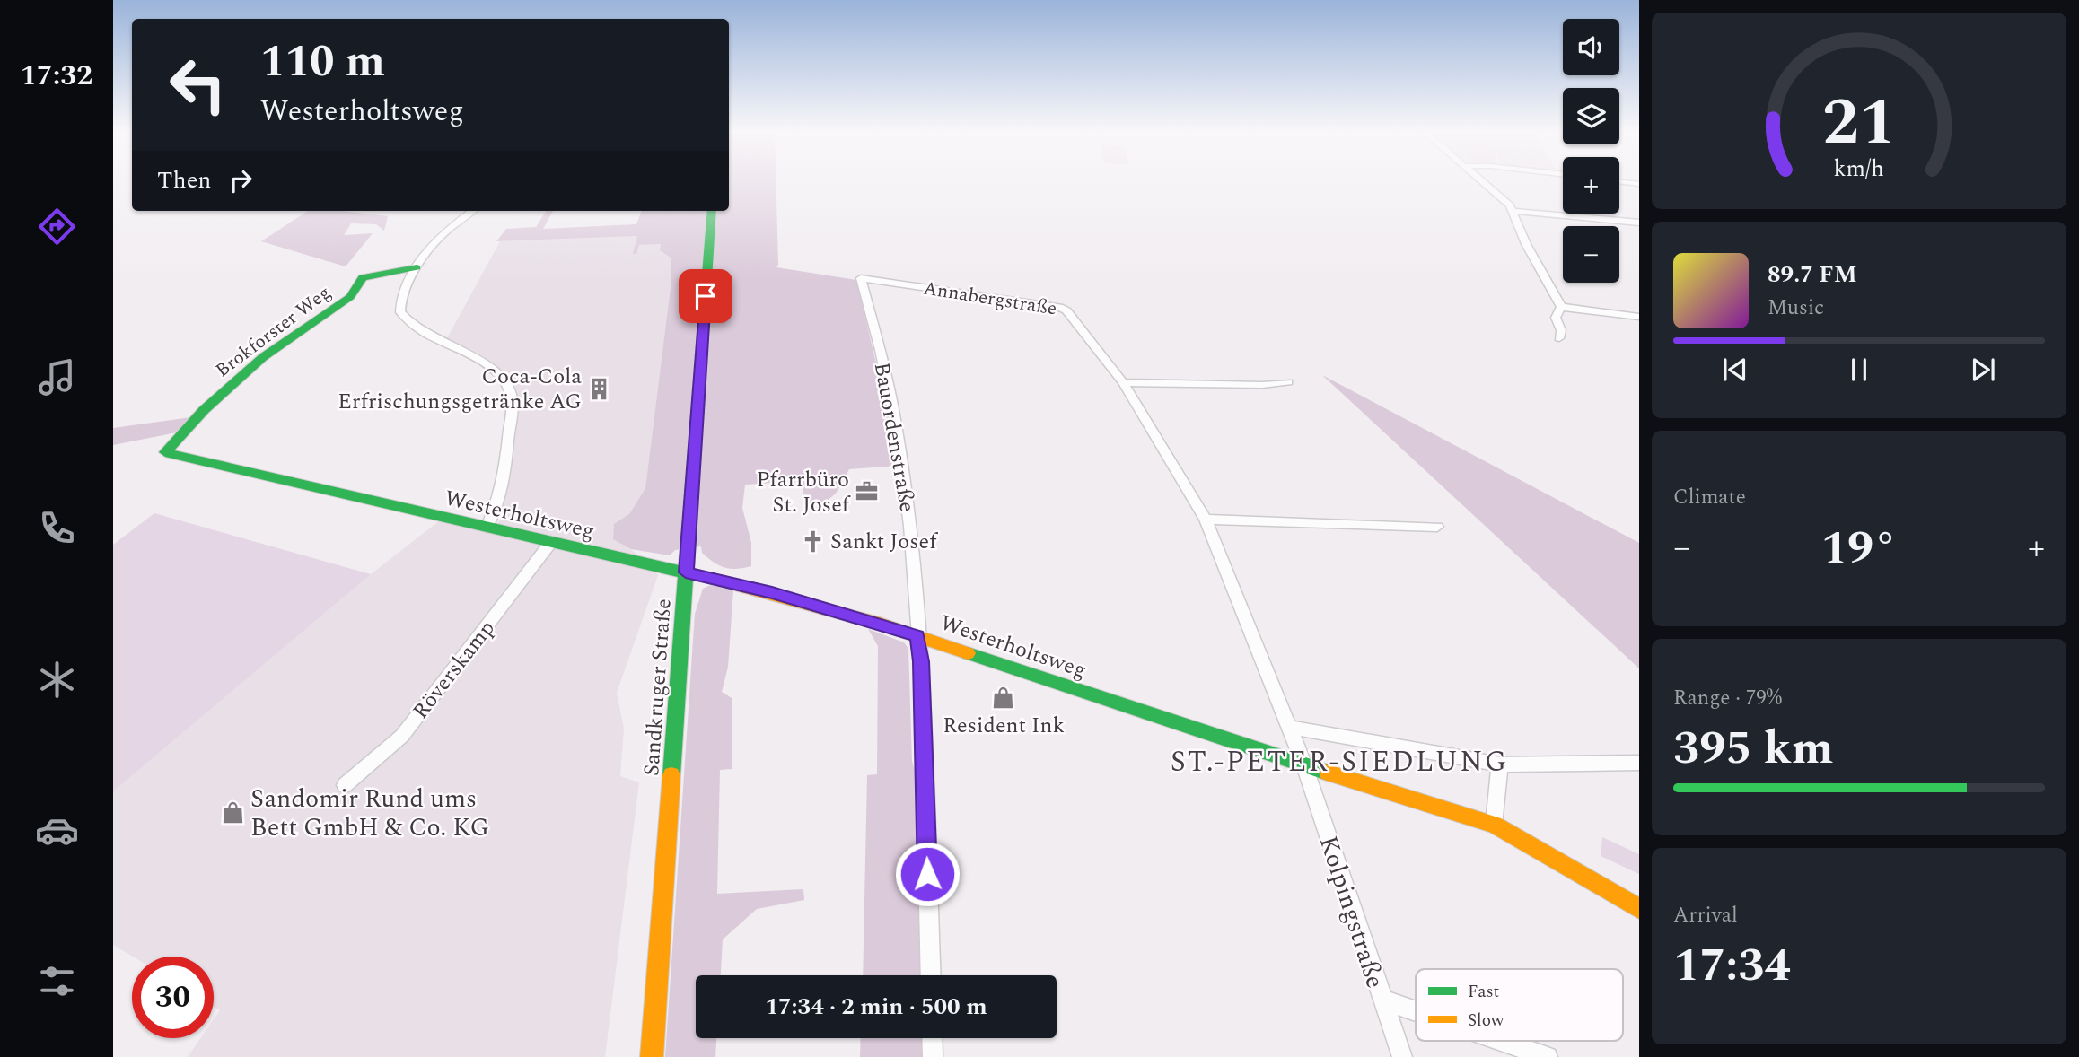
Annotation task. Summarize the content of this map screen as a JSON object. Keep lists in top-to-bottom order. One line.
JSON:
{"streets":{"street":["Annabergstraße","Brokforster Weg","Bauordenstraße","Westerholtsweg","Röverskamp","Sandkruger Straße","Kolpingstraße"]},"crossings":[["Annabergstraße","Bauordenstraße"],["Annabergstraße","Westerholtsweg"],["Annabergstraße","Kolpingstraße"],["Brokforster Weg","Westerholtsweg"],["Bauordenstraße","Westerholtsweg"],["Westerholtsweg","Röverskamp"],["Westerholtsweg","Sandkruger Straße"],["Westerholtsweg","Kolpingstraße"]],"districts":["ST.-PETER-SIEDLUNG"],"places":{"building":["Coca-Cola Erfrischungsgetränke AG"],"office":["Pfarrbüro St. Josef"],"church":["Sankt Josef"],"shop":["Resident Ink","Sandomir Rund ums Bett GmbH & Co. KG"]},"legend":["Fast","Slow"],"page":{"tabs":"17:32","map_buttons":["+","−"],"turn":["110 m","Westerholtsweg"],"then":"Then","song":["89.7 FM","Music"],"tile":["Climate",["Range · 79%","395 km"],["Arrival","17:34"]],"heat":["−","19°","+"],"limit":"30","trip":"17:34 · 2 min · 500 m","gauge":["21","km/h"]}}
